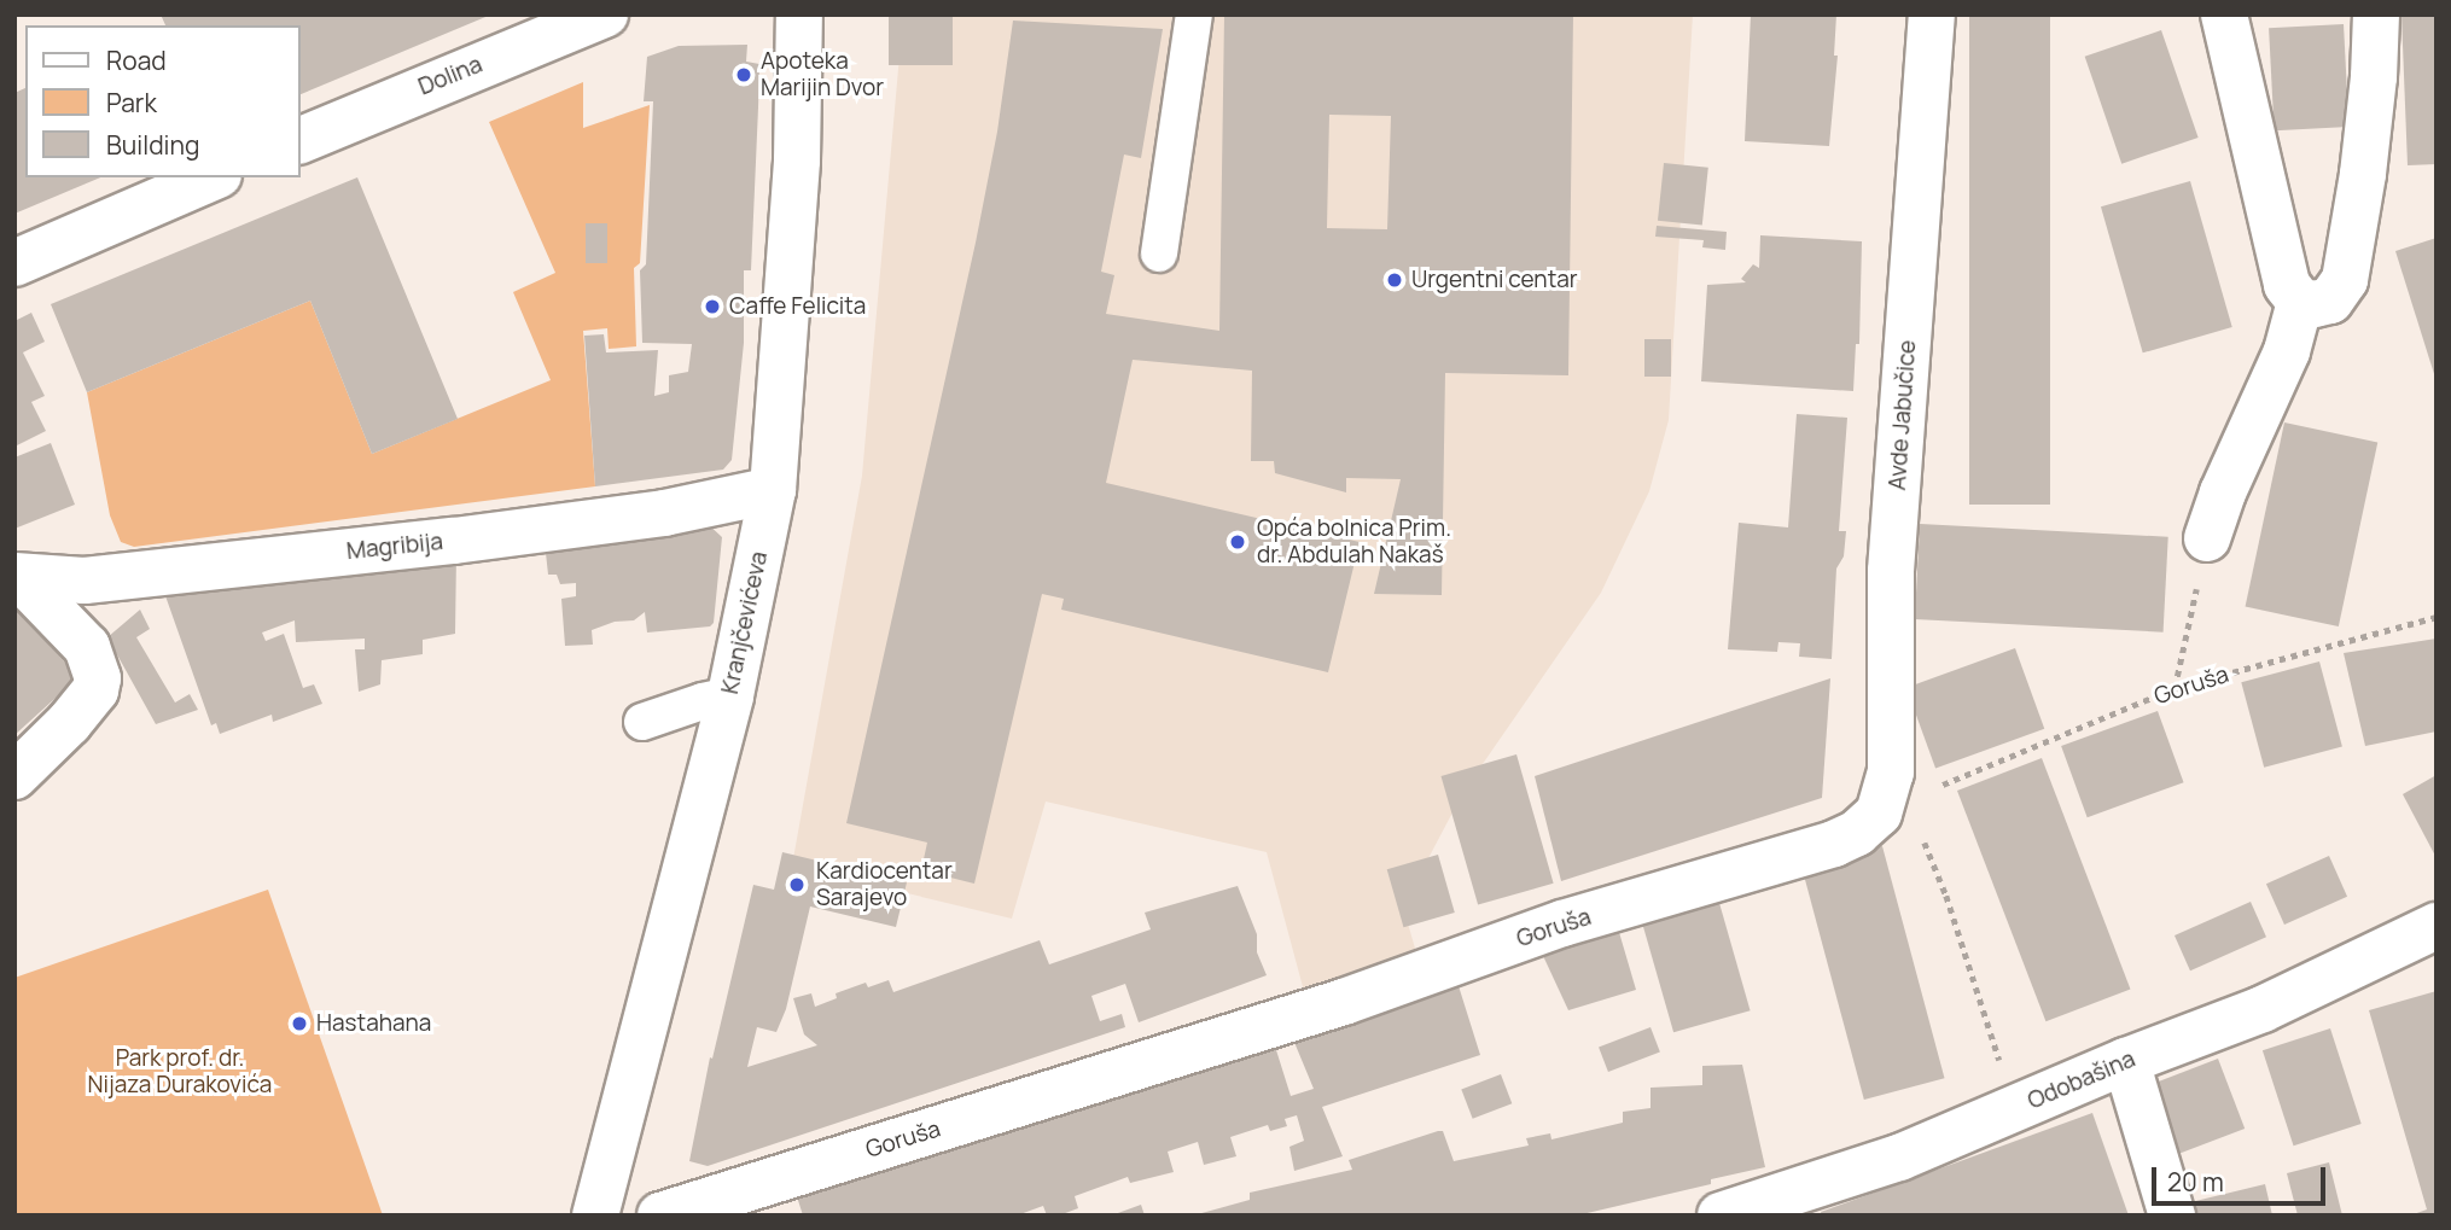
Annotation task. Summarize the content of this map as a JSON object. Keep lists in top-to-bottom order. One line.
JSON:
{"streets":{"street":["Dolina","Avde Jabučice","Magribija","Kranjčevićeva","Goruša","Odobašina"]},"crossings":[["Avde Jabučice","Goruša"],["Magribija","Kranjčevićeva"]],"parks":["Park prof. dr. Nijaza Durakovića"],"places":["Apoteka Marijin Dvor","Urgentni centar","Caffe Felicita","Opća bolnica Prim. dr. Abdulah Nakaš","Kardiocentar Sarajevo","Hastahana"],"legend":["Road","Park","Building"],"scale_bar":"20 m"}
